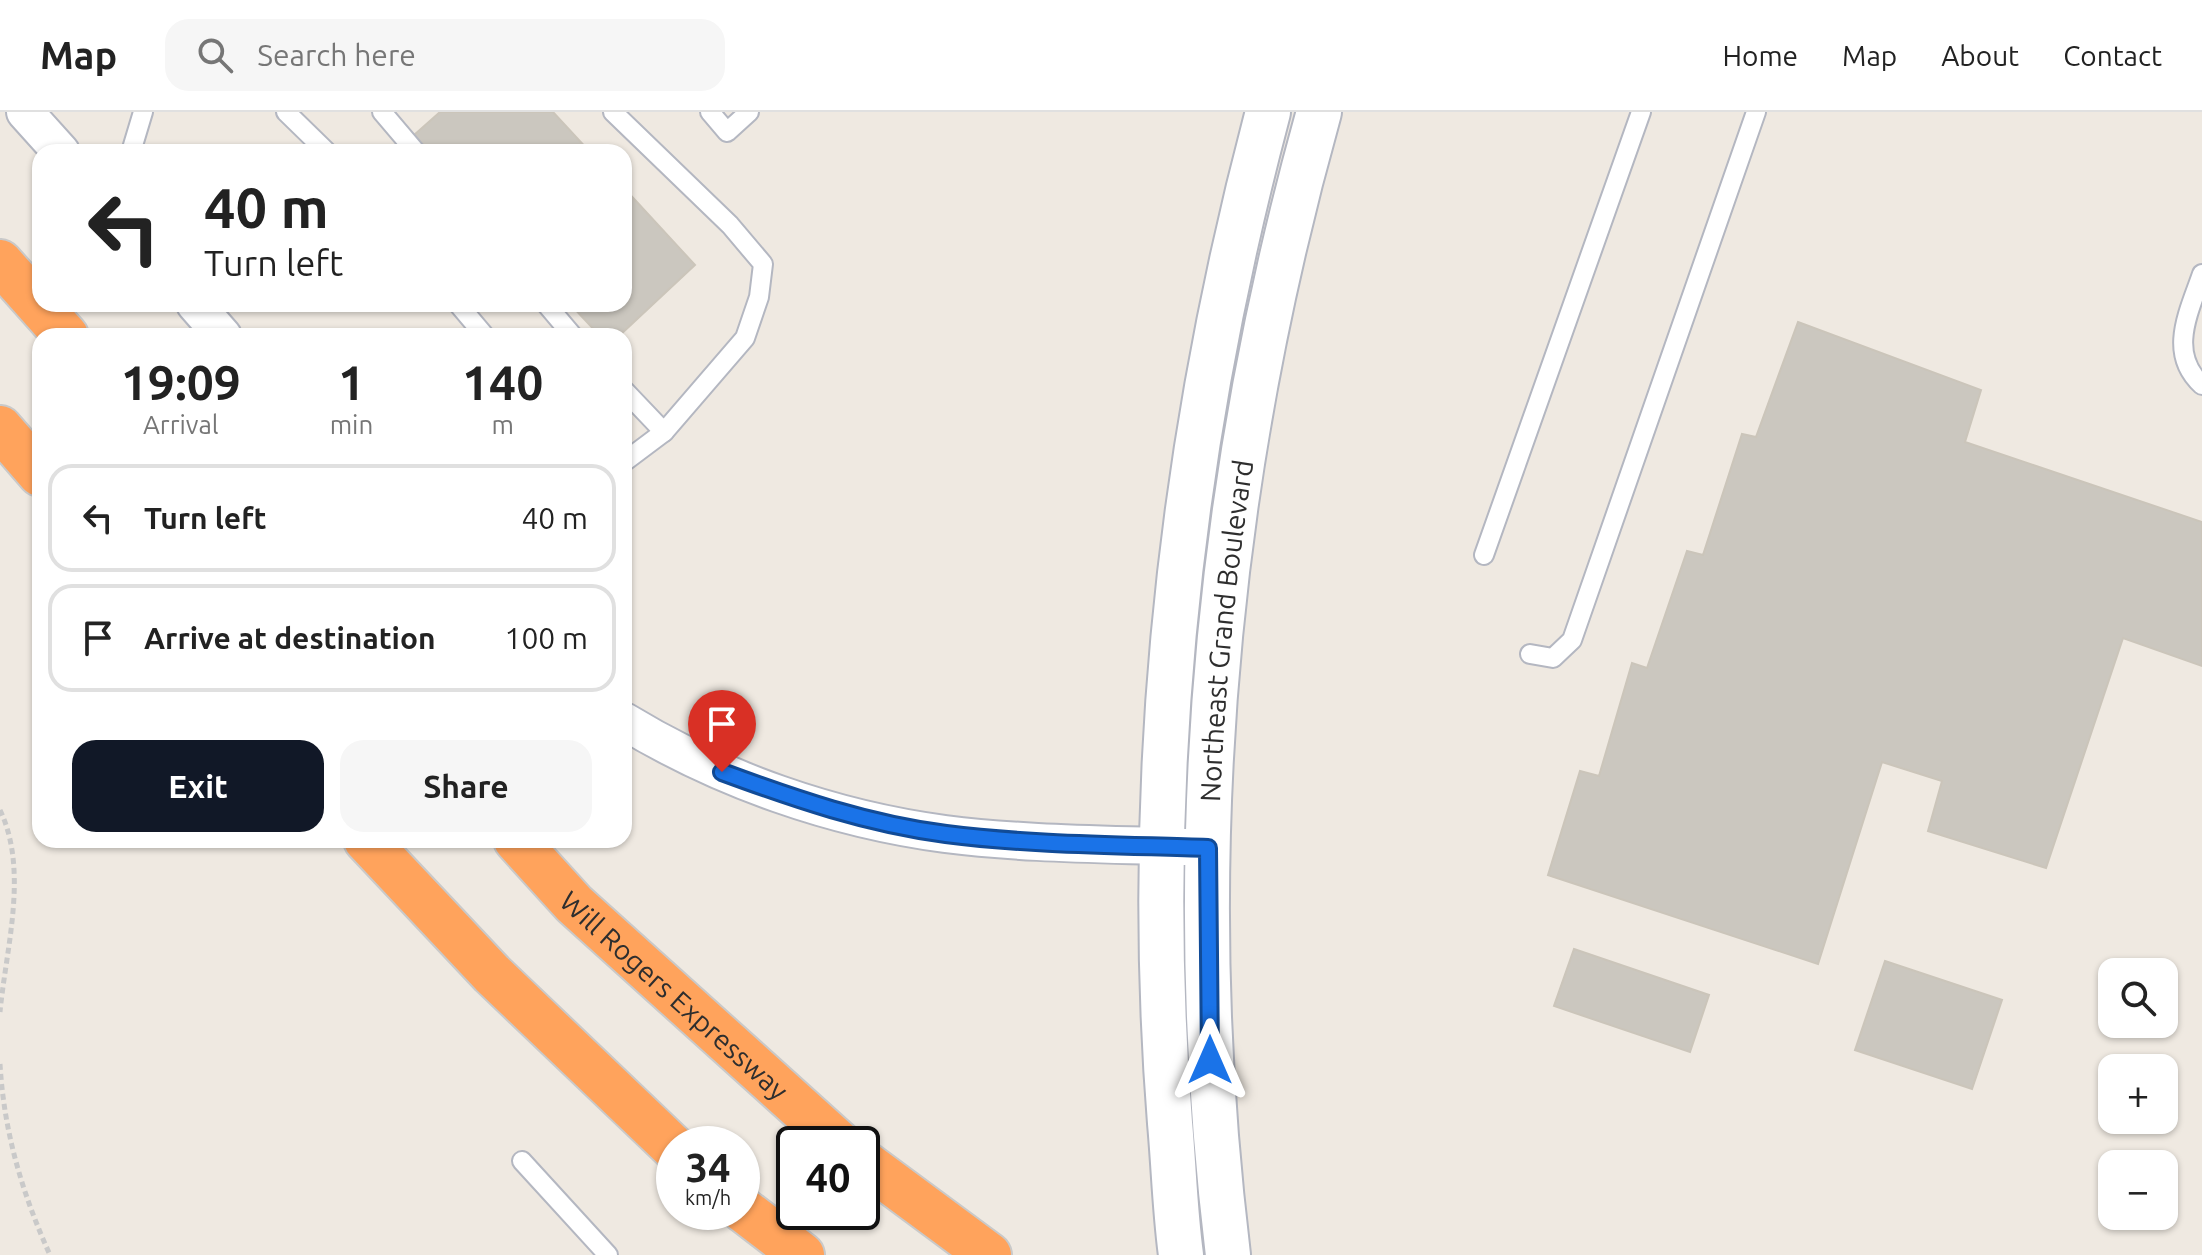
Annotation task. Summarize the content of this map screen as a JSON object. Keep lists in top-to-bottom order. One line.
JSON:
{"streets":{"highway":["Will Rogers Expressway"],"street":["Northeast Grand Boulevard"]},"page":{"header":"Map","search":"Search here","nav":["Home","Map","About","Contact"],"turn":["40 m","Turn left"],"eta":["19:09","Arrival","1","min","140","m"],"list":[{"name":"Turn left","value":"40 m"},{"name":"Arrive at destination","value":"100 m"}],"buttons":["Exit","Share"],"map_buttons":["+","−"],"speed":"34 km/h","limit":"40"}}
